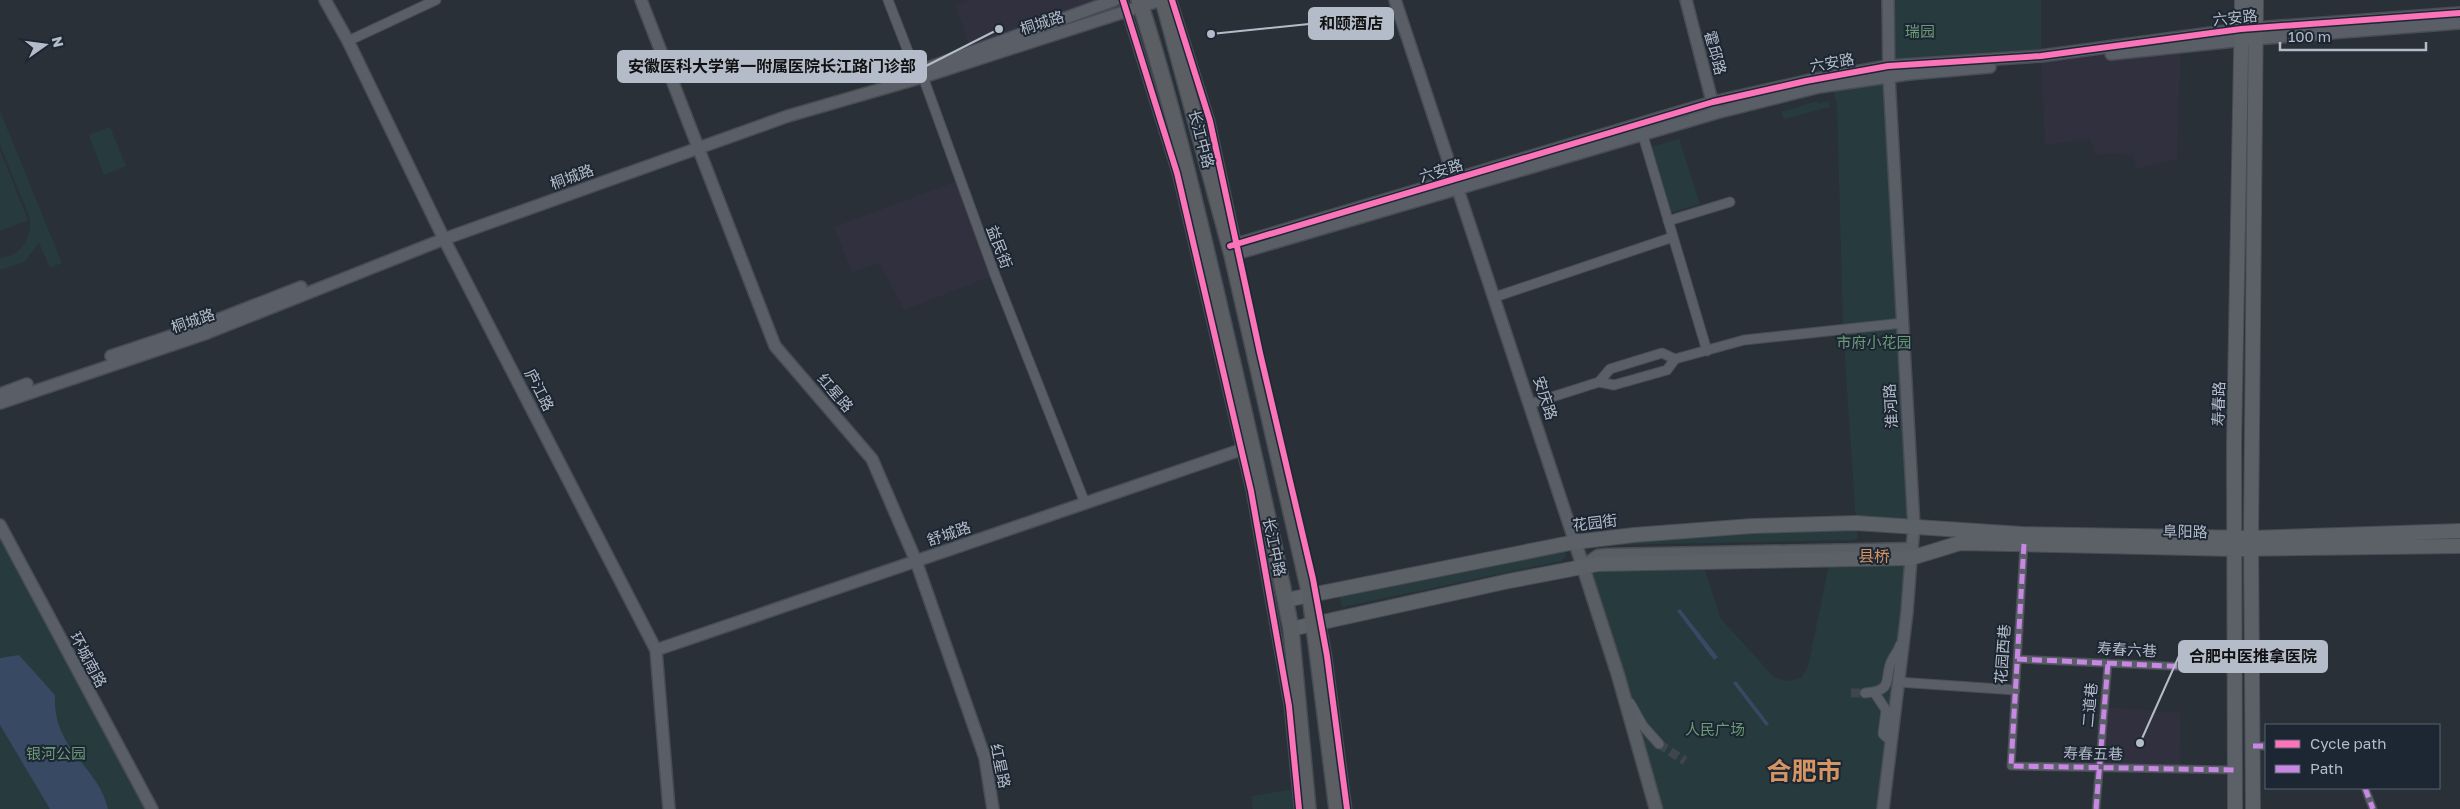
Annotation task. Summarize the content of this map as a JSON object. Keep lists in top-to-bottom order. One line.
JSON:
{"streets":{"highway":["长江中路"],"main road":["安庆路","寿春路","花园街","阜阳路"],"street":["六安路","桐城路","霍邱路","益民街","庐江路","红星路","淮河路","舒城路","寿春六巷","花园西巷","环城南路","二道巷","寿春五巷"]},"crossings":[["六安路","霍邱路"],["六安路","长江中路"],["六安路","安庆路"],["六安路","寿春路"],["六安路","淮河路"],["桐城路","长江中路"],["桐城路","益民街"],["桐城路","庐江路"],["桐城路","红星路"],["长江中路","花园街"],["长江中路","舒城路"],["益民街","舒城路"],["庐江路","舒城路"],["红星路","舒城路"],["安庆路","花园街"],["寿春路","阜阳路"],["寿春路","寿春六巷"],["寿春路","寿春五巷"],["淮河路","花园街"],["淮河路","阜阳路"],["花园街","阜阳路"],["阜阳路","花园西巷"],["寿春六巷","花园西巷"],["寿春六巷","二道巷"],["花园西巷","寿春五巷"],["二道巷","寿春五巷"]],"districts":["县桥","合肥市"],"parks":["瑞园","市府小花园","人民广场","银河公园"],"places":["安徽医科大学第一附属医院长江路门诊部","和颐酒店","合肥中医推拿医院"],"legend":["Cycle path","Path"],"scale_bar":"100 m","north":"right"}
